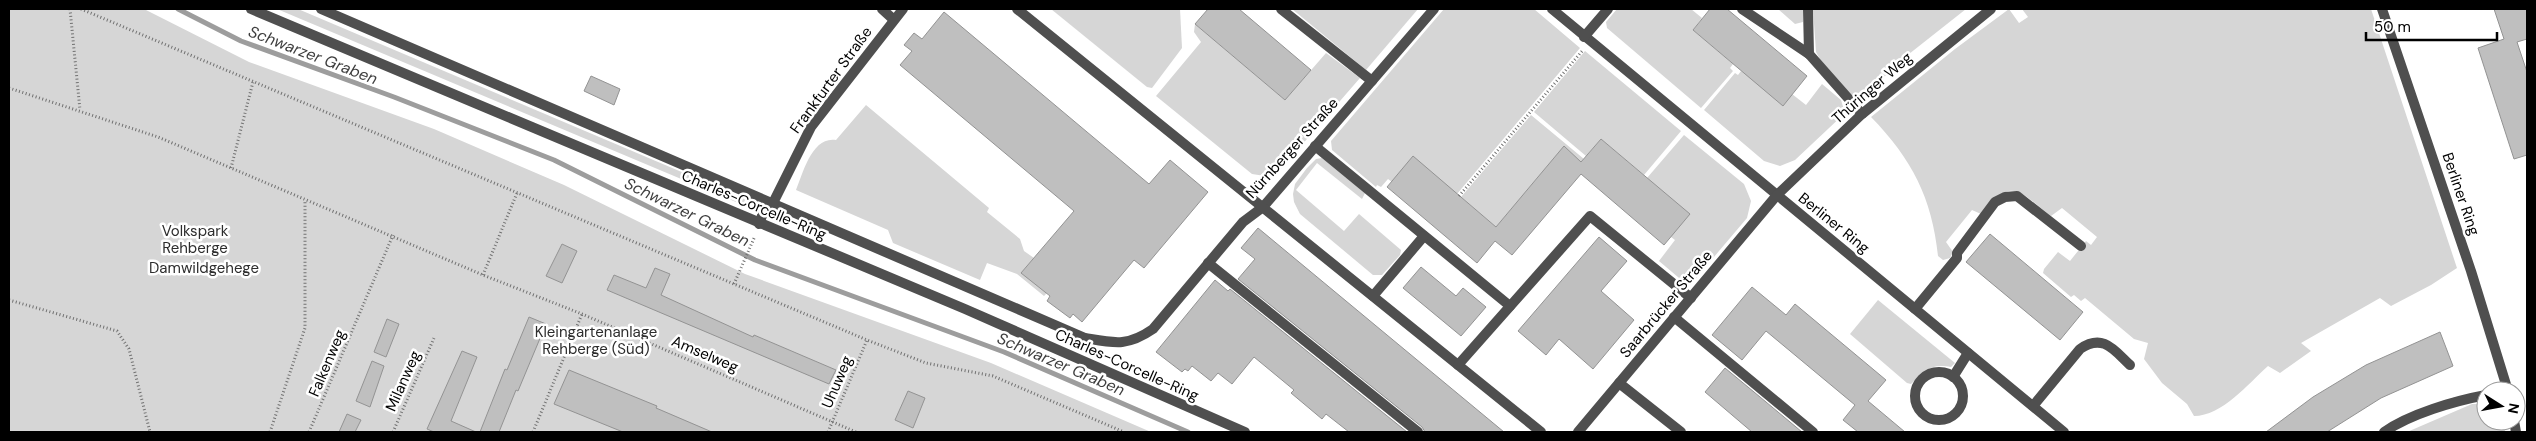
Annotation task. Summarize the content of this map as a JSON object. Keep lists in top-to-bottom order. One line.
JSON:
{"streets":{"street":["Frankfurter Straße","Thüringer Weg","Nürnberger Straße","Berliner Ring","Charles-Corcelle-Ring","Saarbrücker Straße"],"path":["Amselweg","Falkenweg","Milanweg","Uhuweg"]},"crossings":[["Frankfurter Straße","Nürnberger Straße"],["Frankfurter Straße","Charles-Corcelle-Ring"],["Thüringer Weg","Berliner Ring"],["Thüringer Weg","Saarbrücker Straße"],["Berliner Ring","Saarbrücker Straße"],["Amselweg","Falkenweg"],["Amselweg","Uhuweg"]],"water":["Schwarzer Graben"],"parks":["Volkspark Rehberge","Damwildgehege","Kleingartenanlage Rehberge (Süd)"],"scale_bar":"50 m","north":"right"}
